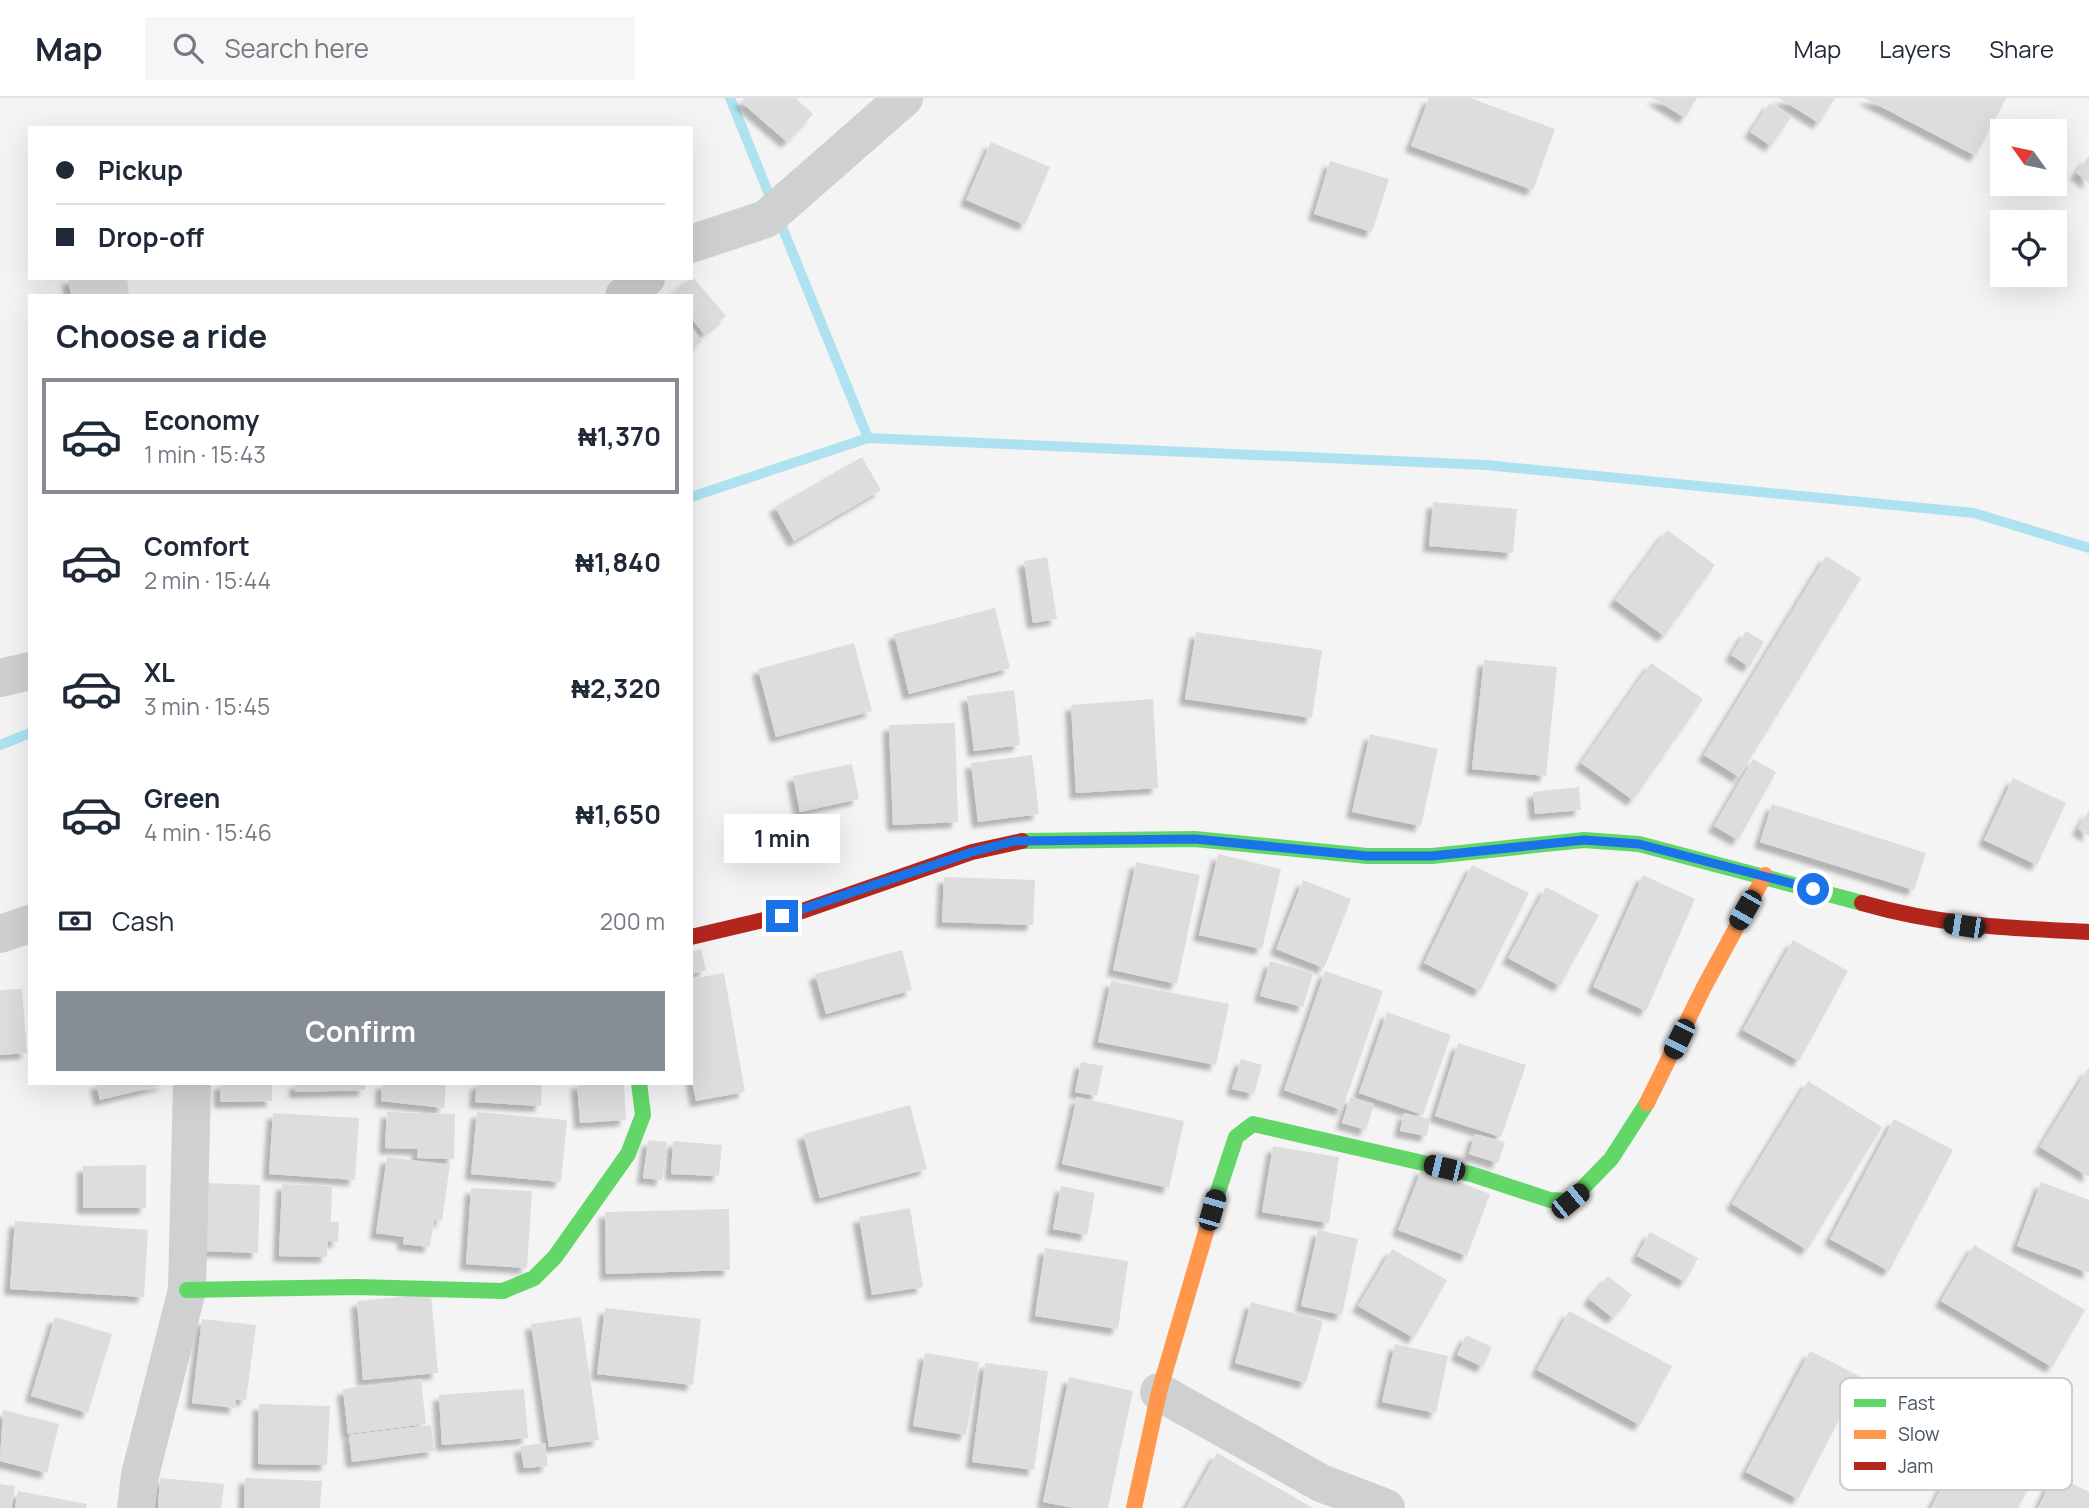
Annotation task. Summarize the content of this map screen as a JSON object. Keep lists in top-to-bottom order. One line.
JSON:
{"legend":["Fast","Slow","Jam"],"north":"top left","page":{"header":"Map","search":"Search here","nav":["Map","Layers","Share"],"banner":["Pickup","Drop-off"],"heading":"Choose a ride","list":[{"name":"Economy","note":"1 min · 15:43","value":"₦1,370"},{"name":"Comfort","note":"2 min · 15:44","value":"₦1,840"},{"name":"XL","note":"3 min · 15:45","value":"₦2,320"},{"name":"Green","note":"4 min · 15:46","value":"₦1,650"}],"bubble":"1 min","pay":["Cash","200 m"],"buttons":"Confirm"}}
